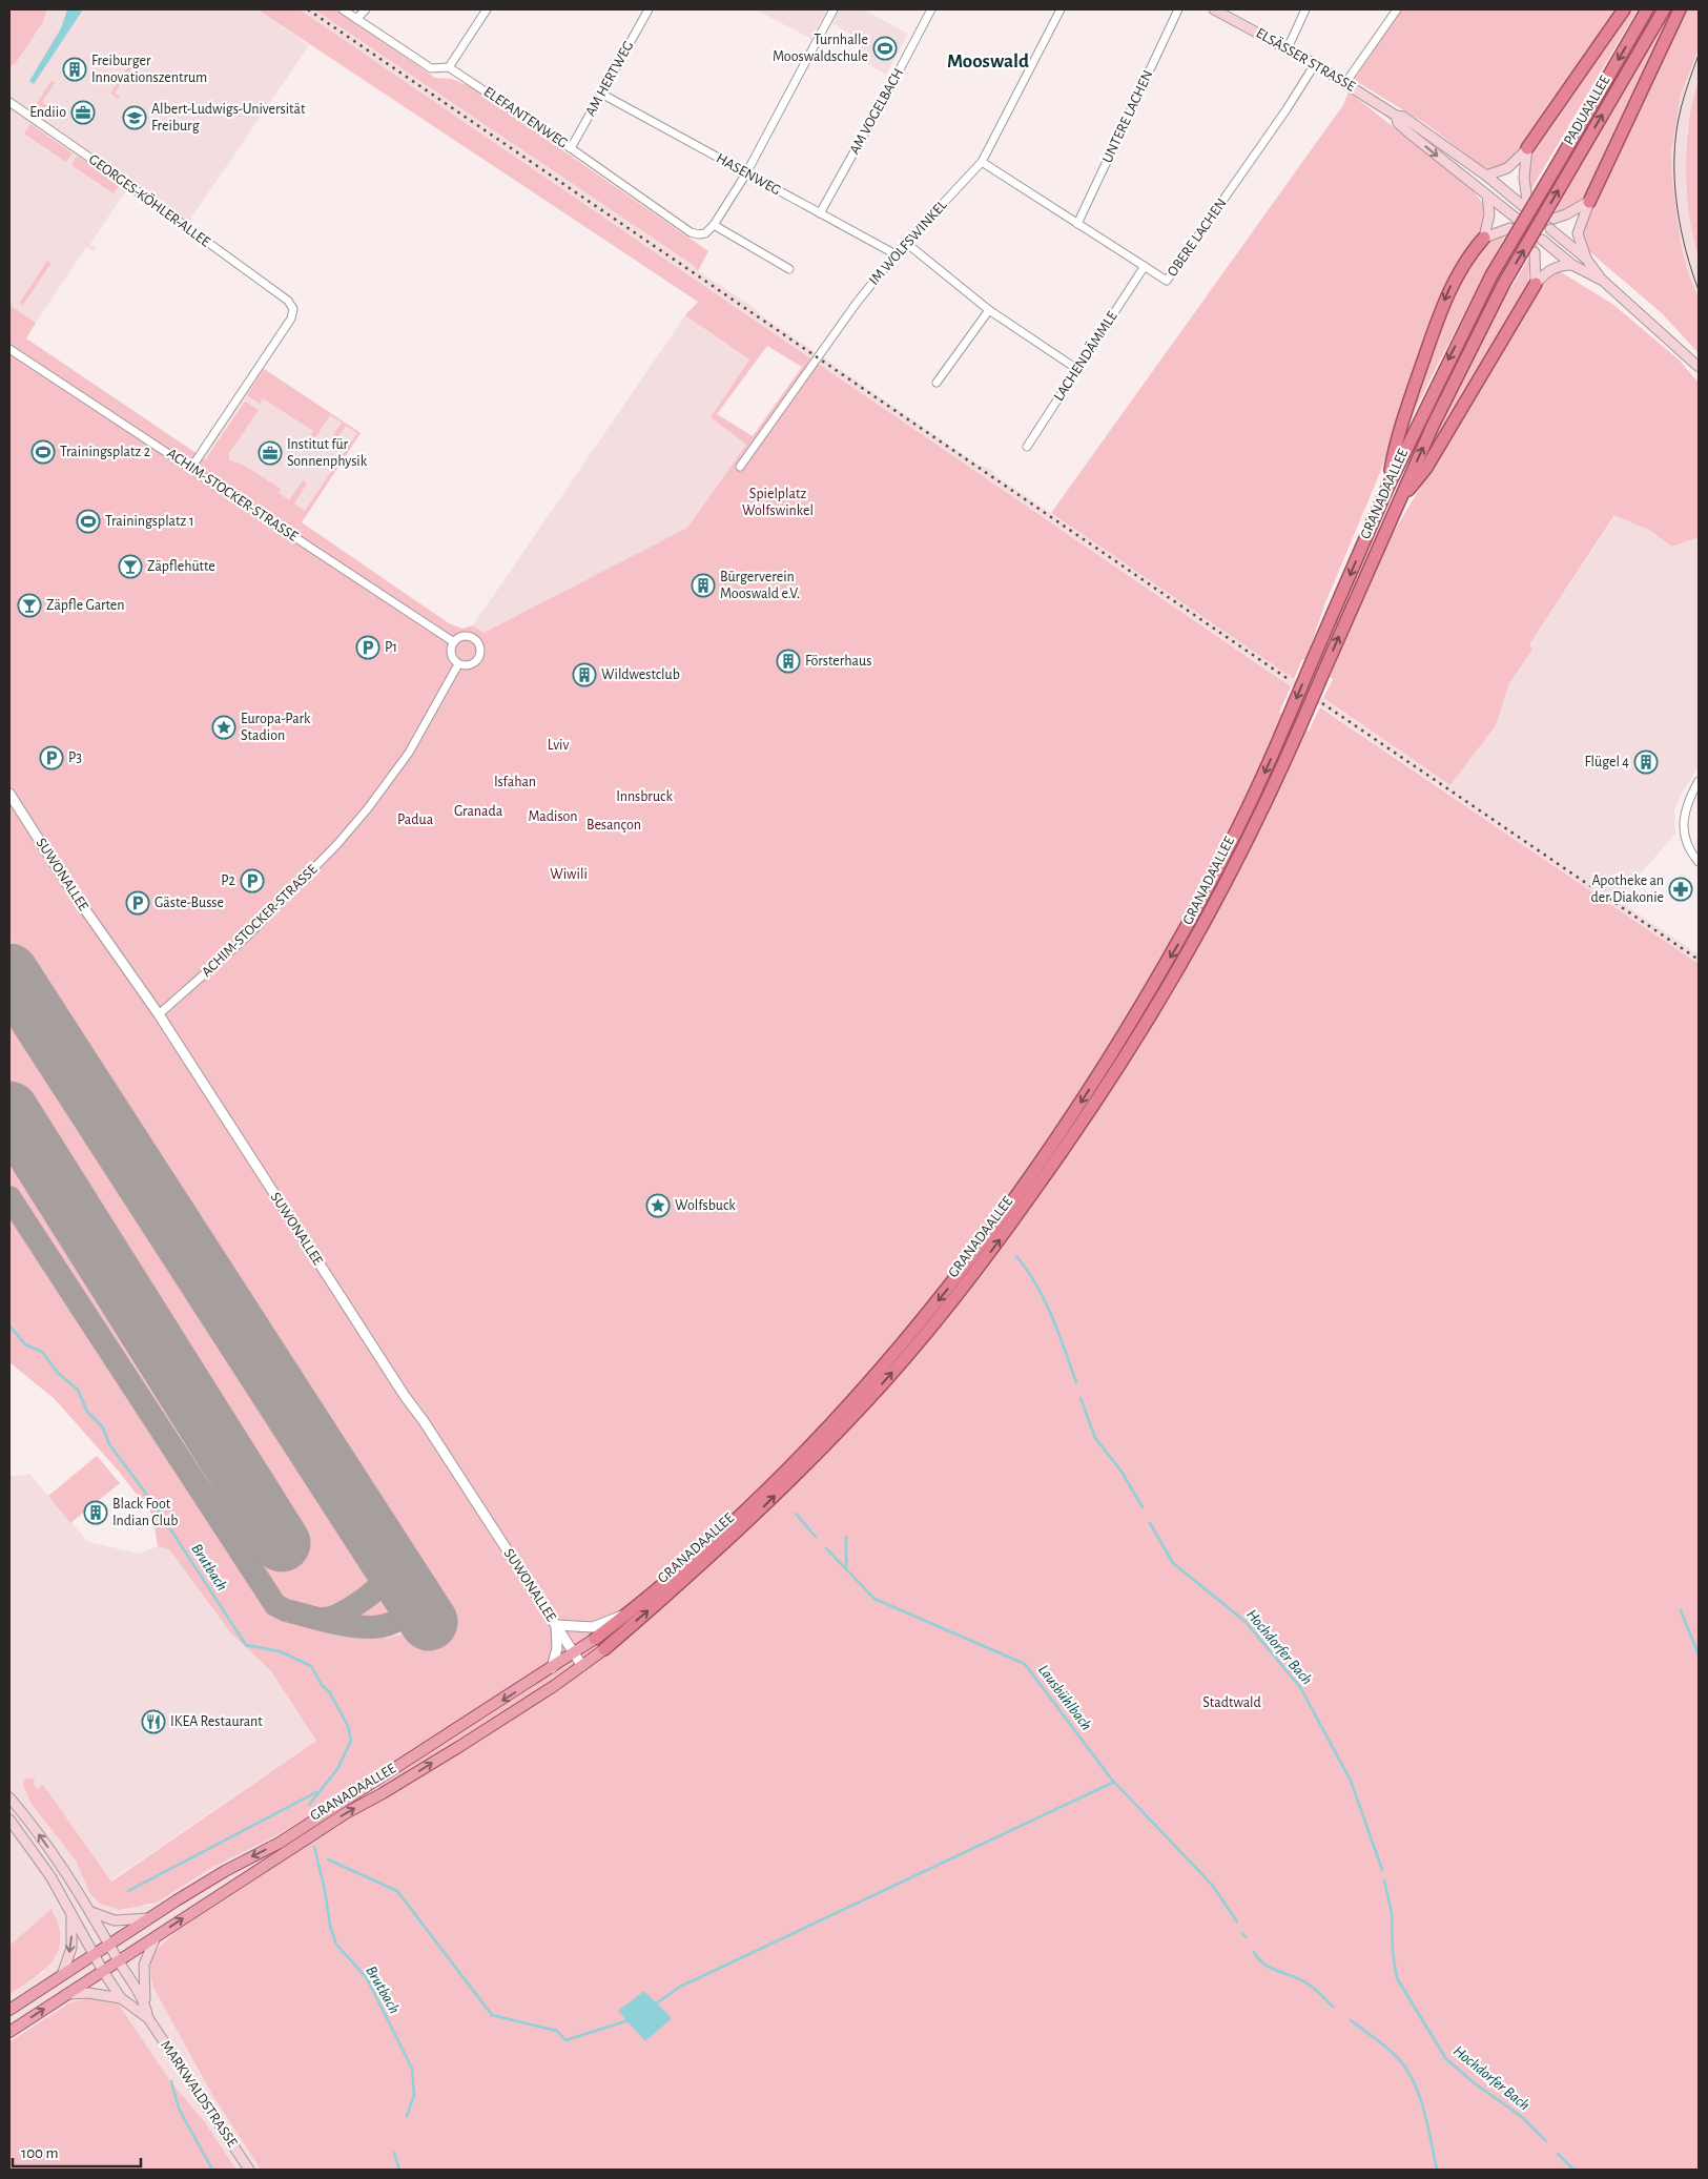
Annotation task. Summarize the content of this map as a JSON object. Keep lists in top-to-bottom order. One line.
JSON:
{"streets":{"highway":["PADUAALLEE","GRANADAALLEE"],"main road":["ELSÄSSER STRASSE","MARKWALDSTRASSE"],"street":["AM HERTWEG","AM VOGELBACH","UNTERE LACHEN","ELEFANTENWEG","HASENWEG","GEORGES-KÖHLER-ALLEE","OBERE LACHEN","IM WOLFSWINKEL","LACHENDÄMMLE","ACHIM-STOCKER-STRASSE","SUWONALLEE"]},"crossings":[["ELSÄSSER STRASSE","PADUAALLEE"],["ELSÄSSER STRASSE","OBERE LACHEN"],["ELSÄSSER STRASSE","GRANADAALLEE"],["AM HERTWEG","ELEFANTENWEG"],["AM HERTWEG","HASENWEG"],["PADUAALLEE","GRANADAALLEE"],["AM VOGELBACH","HASENWEG"],["UNTERE LACHEN","OBERE LACHEN"],["HASENWEG","IM WOLFSWINKEL"],["GEORGES-KÖHLER-ALLEE","ACHIM-STOCKER-STRASSE"],["OBERE LACHEN","IM WOLFSWINKEL"],["OBERE LACHEN","LACHENDÄMMLE"],["GRANADAALLEE","SUWONALLEE"],["GRANADAALLEE","MARKWALDSTRASSE"],["ACHIM-STOCKER-STRASSE","SUWONALLEE"]],"districts":["Mooswald"],"water":["Brutbach","Hochdorfer Bach","Lausbühlbach"],"parks":["Spielplatz Wolfswinkel","Lviv","Isfahan","Innsbruck","Granada","Madison","Padua","Besançon","Wiwili","Stadtwald"],"places":{"sports":["Turnhalle Mooswaldschule","Trainingsplatz 2","Trainingsplatz 1"],"building":["Freiburger Innovationszentrum","Bürgerverein Mooswald e.V.","Försterhaus","Wildwestclub","Flügel 4","Black Foot Indian Club"],"office":["Endiio","Institut für Sonnenphysik"],"school or university":["Albert-Ludwigs-Universität Freiburg"],"bar":["Zäpflehütte","Zäpfle Garten"],"parking":["P1","P3","P2","Gäste-Busse"],"place":["Europa-Park Stadion","Wolfsbuck"],"pharmacy":["Apotheke an der Diakonie"],"restaurant":["IKEA Restaurant"]},"scale_bar":"100 m"}
